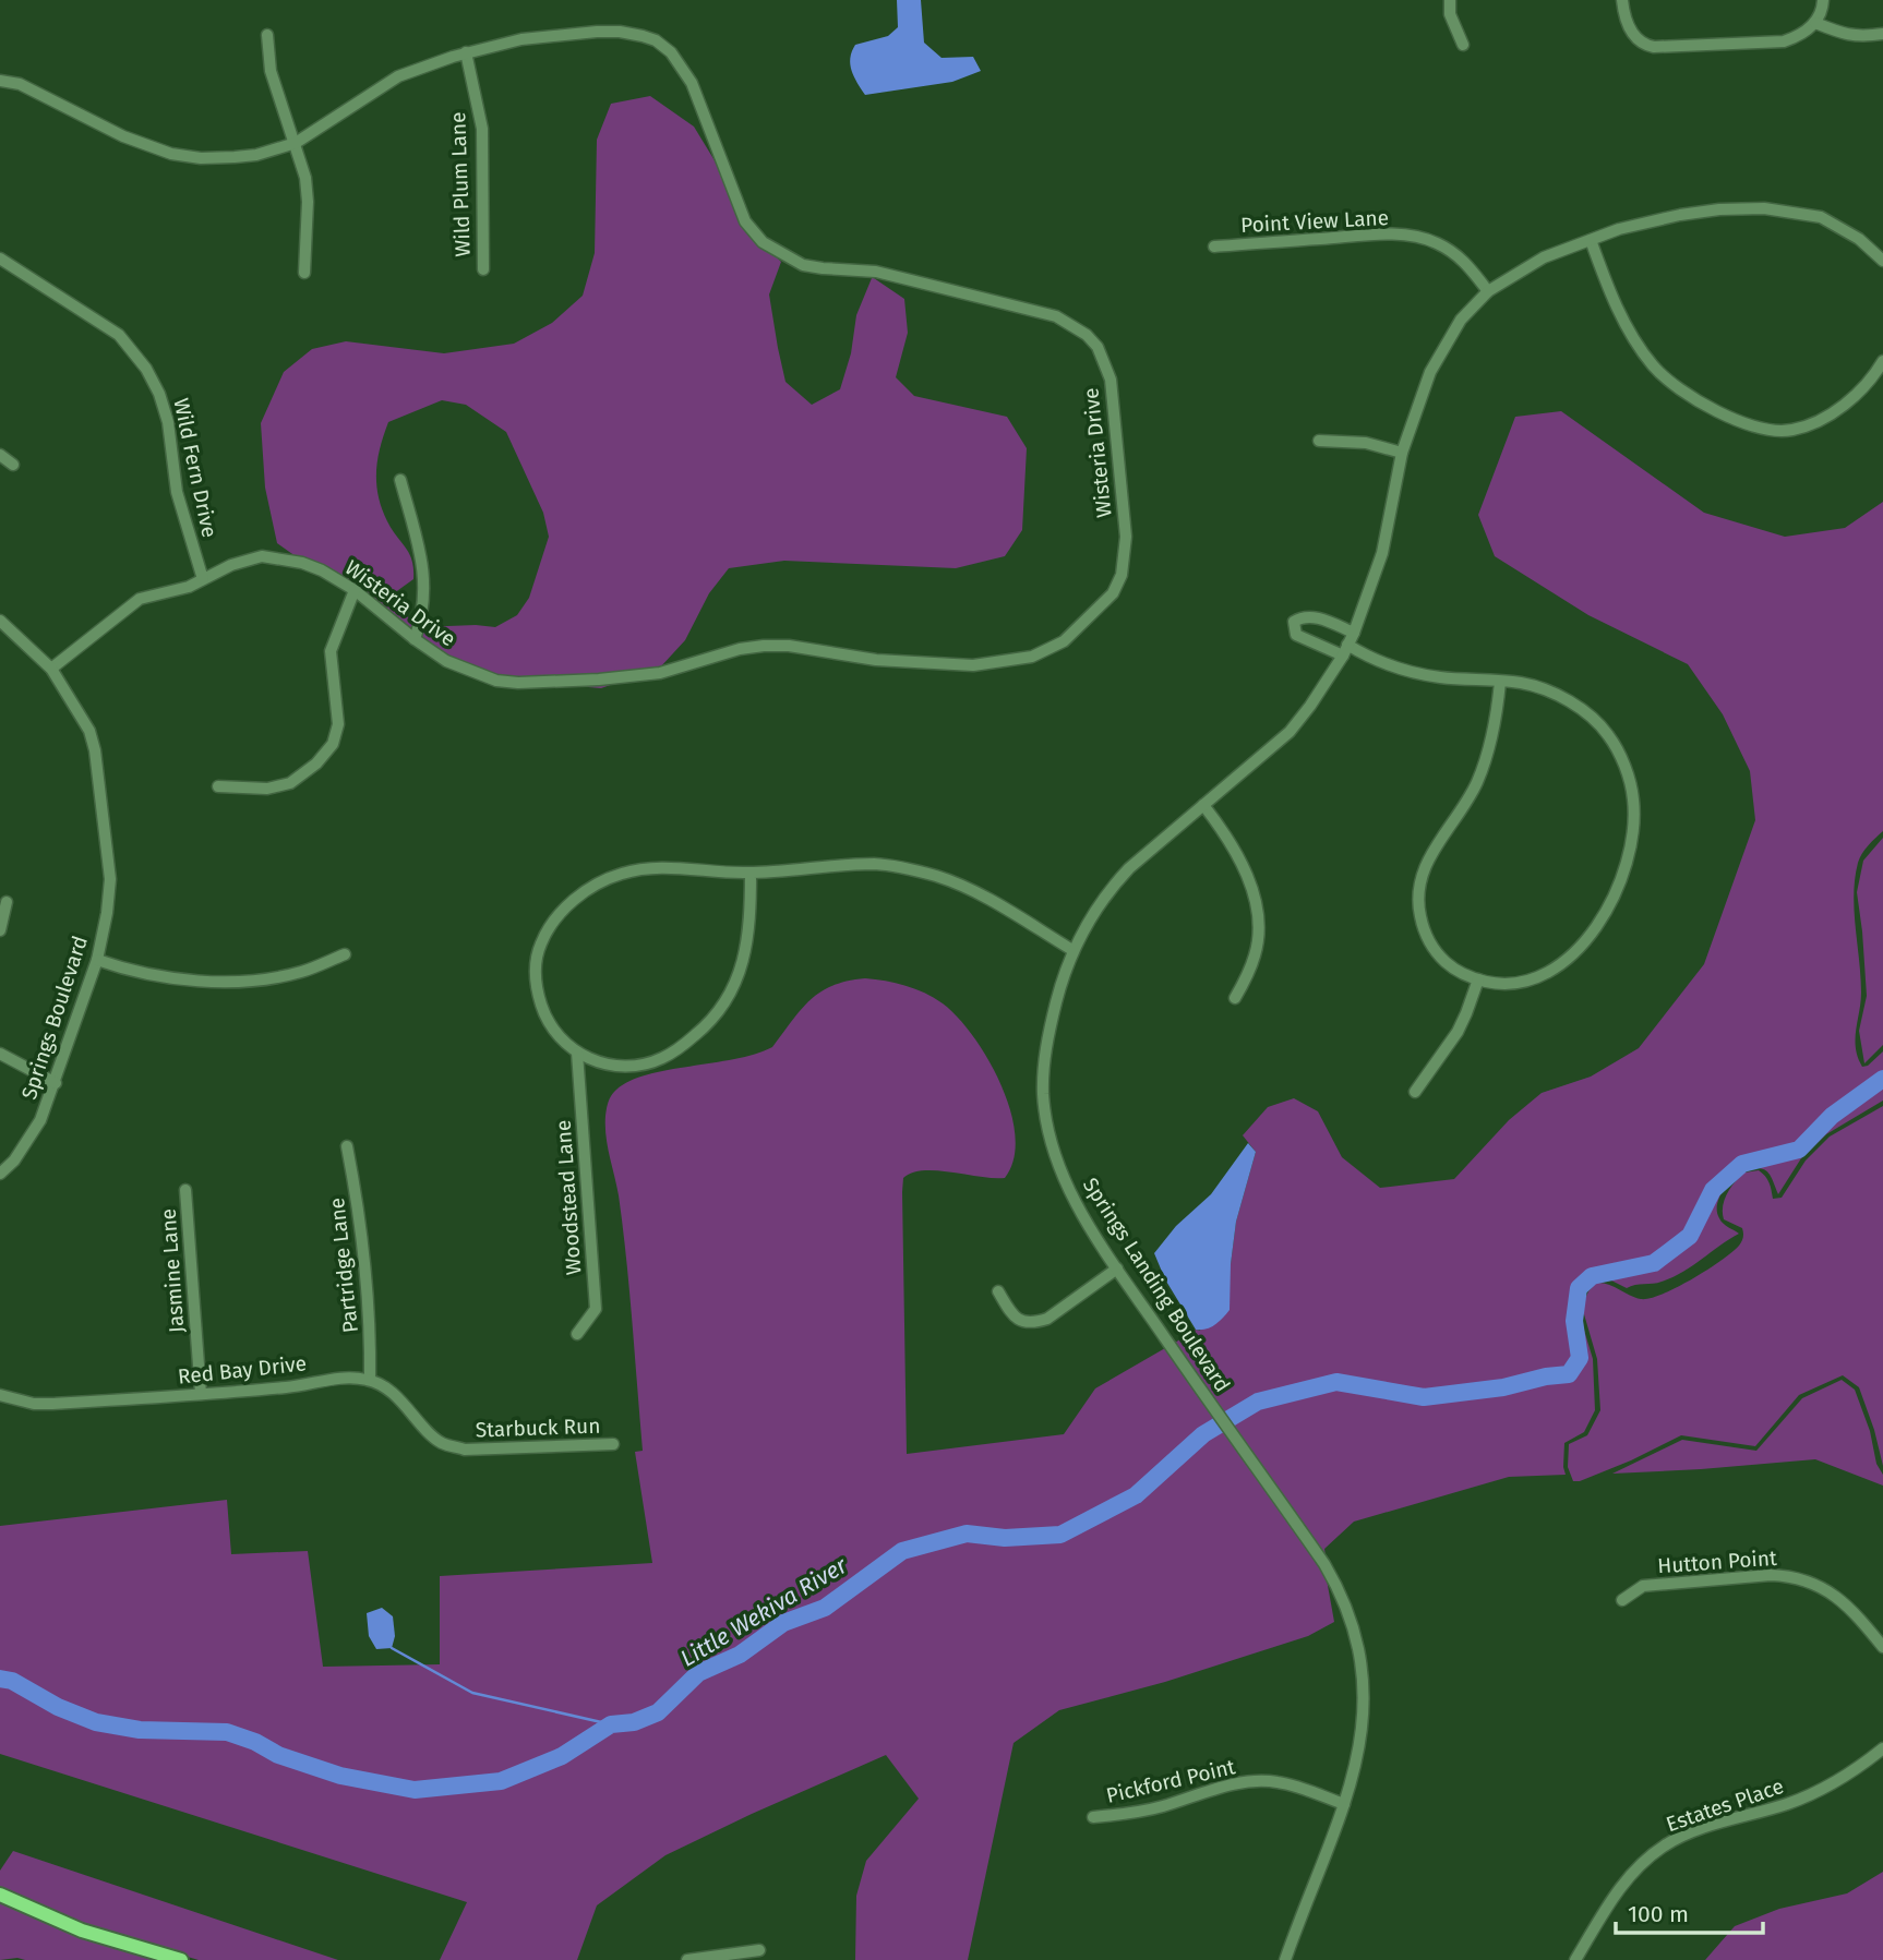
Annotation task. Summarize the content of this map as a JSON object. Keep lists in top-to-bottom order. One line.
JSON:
{"streets":{"street":["Wild Plum Lane","Point View Lane","Wisteria Drive","Wild Fern Drive","Springs Boulevard","Woodstead Lane","Partridge Lane","Jasmine Lane","Springs Landing Boulevard","Red Bay Drive","Starbuck Run","Hutton Point","Pickford Point","Estates Place"]},"crossings":[["Wild Plum Lane","Wisteria Drive"],["Point View Lane","Springs Landing Boulevard"],["Wisteria Drive","Wild Fern Drive"],["Wisteria Drive","Springs Boulevard"],["Partridge Lane","Red Bay Drive"],["Partridge Lane","Starbuck Run"],["Jasmine Lane","Red Bay Drive"],["Springs Landing Boulevard","Pickford Point"],["Red Bay Drive","Starbuck Run"]],"water":["Little Wekiva River"],"scale_bar":"100 m"}
